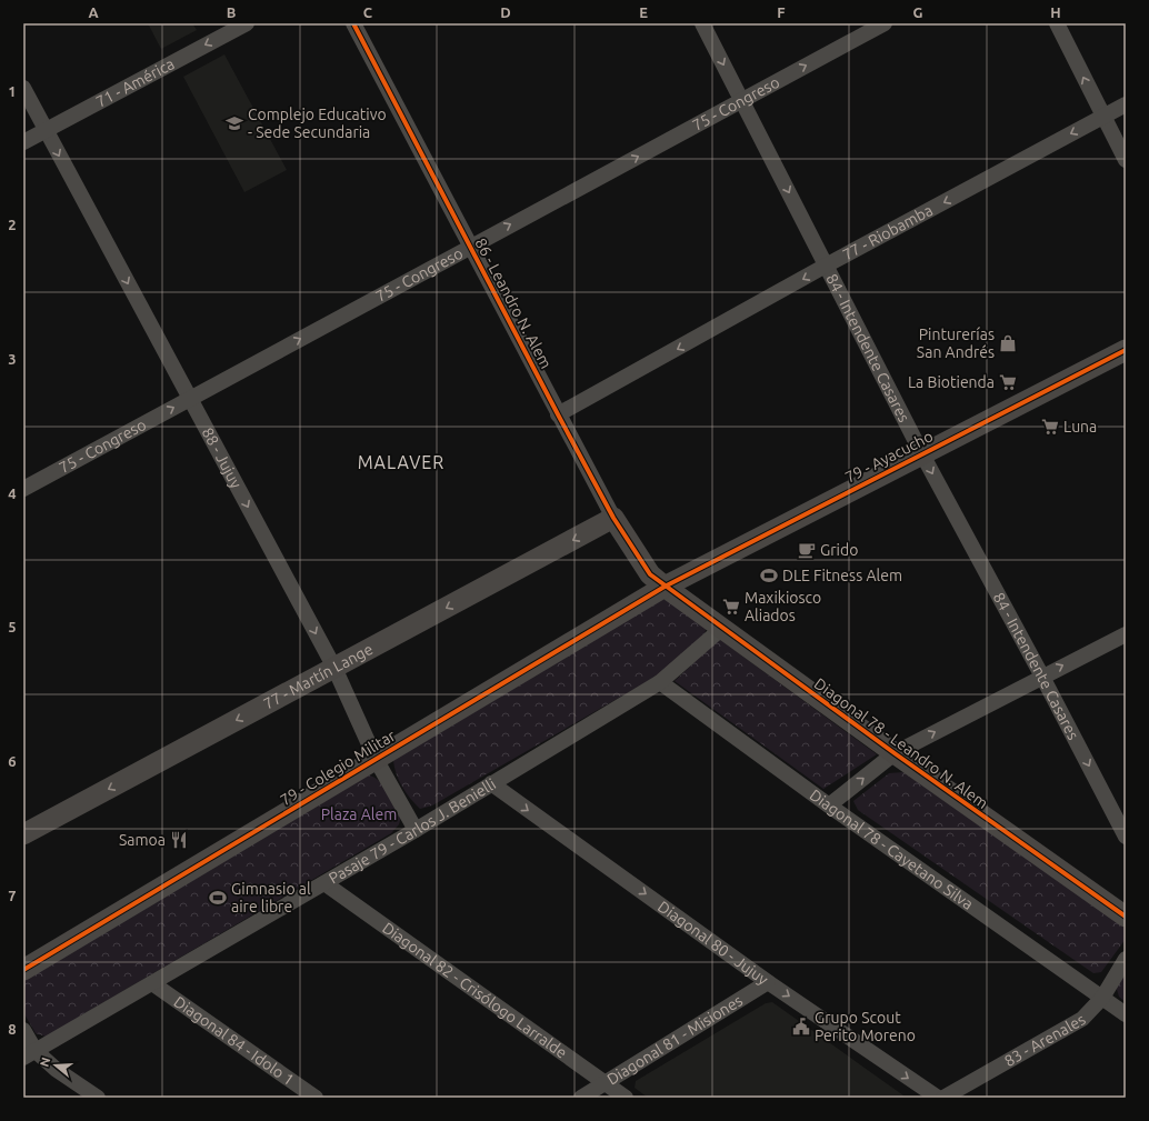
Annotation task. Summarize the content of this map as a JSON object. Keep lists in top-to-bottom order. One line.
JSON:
{"streets":{"street":["71 - América","75 - Congreso","77 - Riobamba","86 - Leandro N. Alem","84 - Intendente Casares","79 - Ayacucho","88 - Jujuy","77 - Martín Lange","Diagonal 78 - Leandro N. Alem","79 - Colegio Militar","Pasaje 79 - Carlos J. Benielli","Diagonal 78 - Cayetano Silva","Diagonal 80 - Jujuy","Diagonal 82 - Crisólogo Larralde","83 - Arenales","Diagonal 84 - Idolo 1","Diagonal 81 - Misiones"]},"crossings":[["71 - América","88 - Jujuy"],["75 - Congreso","86 - Leandro N. Alem"],["75 - Congreso","84 - Intendente Casares"],["75 - Congreso","88 - Jujuy"],["77 - Riobamba","86 - Leandro N. Alem"],["77 - Riobamba","84 - Intendente Casares"],["86 - Leandro N. Alem","79 - Ayacucho"],["86 - Leandro N. Alem","77 - Martín Lange"],["86 - Leandro N. Alem","Diagonal 78 - Leandro N. Alem"],["86 - Leandro N. Alem","79 - Colegio Militar"],["84 - Intendente Casares","79 - Ayacucho"],["79 - Ayacucho","Diagonal 78 - Leandro N. Alem"],["79 - Ayacucho","79 - Colegio Militar"],["88 - Jujuy","77 - Martín Lange"],["88 - Jujuy","79 - Colegio Militar"],["88 - Jujuy","Pasaje 79 - Carlos J. Benielli"],["Diagonal 78 - Leandro N. Alem","79 - Colegio Militar"],["Diagonal 78 - Leandro N. Alem","Pasaje 79 - Carlos J. Benielli"],["Pasaje 79 - Carlos J. Benielli","Diagonal 78 - Cayetano Silva"],["Pasaje 79 - Carlos J. Benielli","Diagonal 80 - Jujuy"],["Pasaje 79 - Carlos J. Benielli","Diagonal 82 - Crisólogo Larralde"],["Pasaje 79 - Carlos J. Benielli","Diagonal 84 - Idolo 1"],["Diagonal 78 - Cayetano Silva","83 - Arenales"],["Diagonal 80 - Jujuy","Diagonal 81 - Misiones"],["Diagonal 82 - Crisólogo Larralde","Diagonal 81 - Misiones"]],"one_way":["71 - América","75 - Congreso","77 - Riobamba","84 - Intendente Casares","88 - Jujuy","77 - Martín Lange","Diagonal 80 - Jujuy"],"districts":["MALAVER"],"parks":["Plaza Alem"],"places":{"school or university":["Complejo Educativo - Sede Secundaria"],"shop":["Pinturerías San Andrés"],"supermarket":["La Biotienda","Luna","Maxikiosco Aliados"],"cafe":["Grido"],"sports":["DLE Fitness Alem","Gimnasio al aire libre"],"restaurant":["Samoa"],"public building":["Grupo Scout Perito Moreno"]},"north":"left","grid":{"columns":["A","B","C","D","E","F","G","H"],"rows":["1","2","3","4","5","6","7","8"]}}
